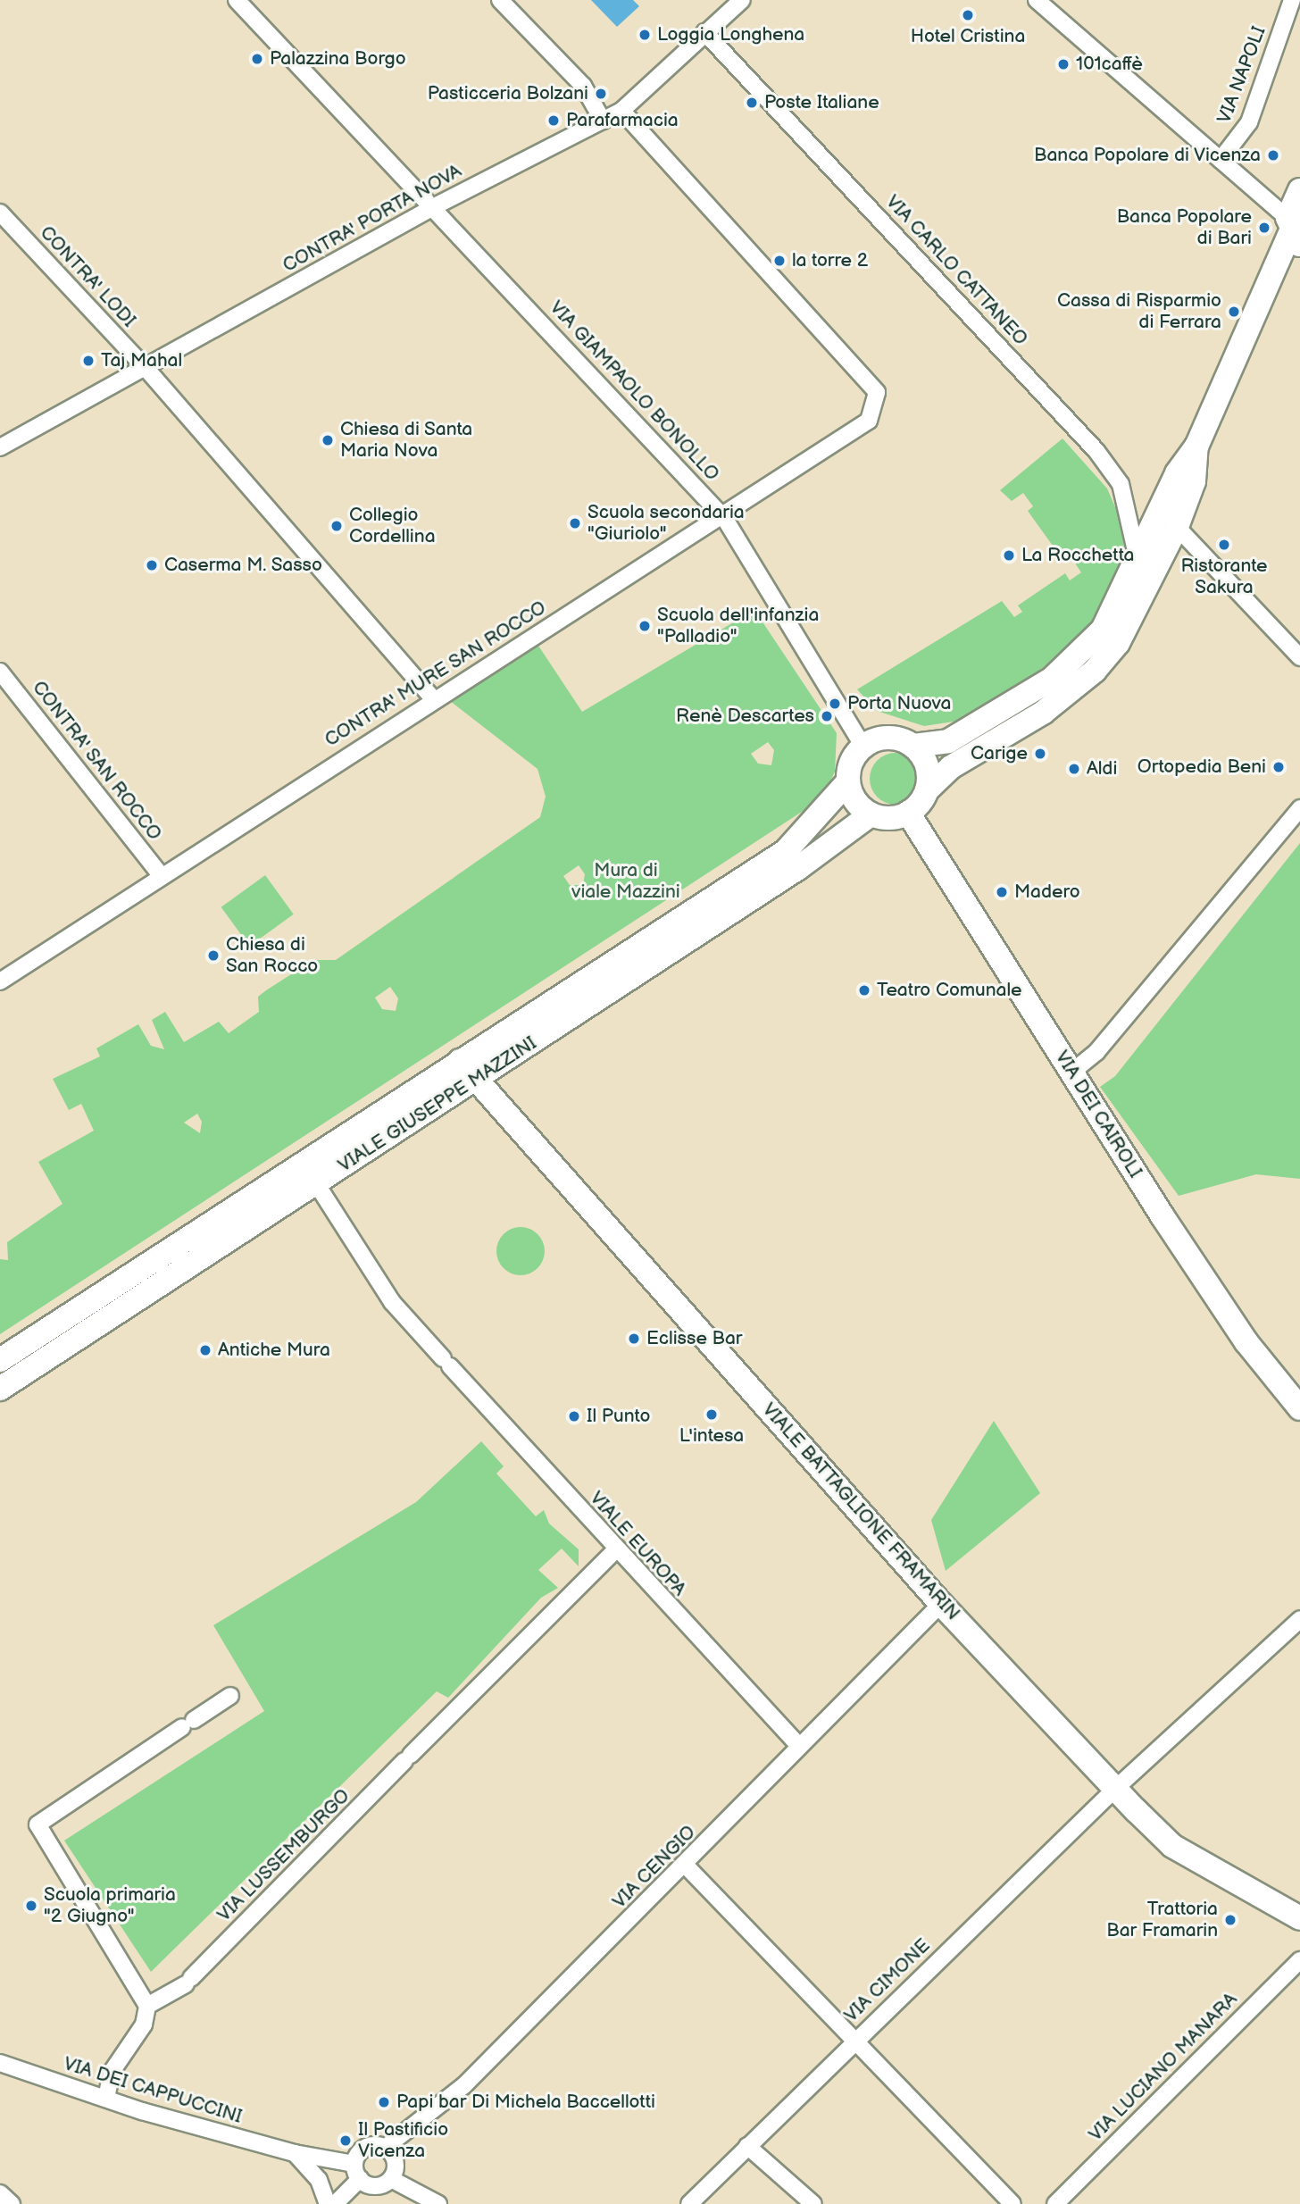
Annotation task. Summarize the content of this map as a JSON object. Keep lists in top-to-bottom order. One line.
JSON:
{"streets":{"main road":["VIALE GIUSEPPE MAZZINI","VIA DEI CAIROLI","VIALE BATTAGLIONE FRAMARIN"],"street":["VIA NAPOLI","CONTRA' PORTA NOVA","VIA CARLO CATTANEO","CONTRA' LODI","VIA GIAMPAOLO BONOLLO","CONTRA' MURE SAN ROCCO","CONTRA' SAN ROCCO","VIALE EUROPA","VIA LUSSEMBURGO","VIA CENGIO","VIA CIMONE","VIA LUCIANO MANARA","VIA DEI CAPPUCCINI"]},"crossings":[["CONTRA' PORTA NOVA","VIA CARLO CATTANEO"],["CONTRA' PORTA NOVA","CONTRA' LODI"],["CONTRA' PORTA NOVA","VIA GIAMPAOLO BONOLLO"],["CONTRA' PORTA NOVA","CONTRA' MURE SAN ROCCO"],["CONTRA' LODI","CONTRA' MURE SAN ROCCO"],["VIA GIAMPAOLO BONOLLO","CONTRA' MURE SAN ROCCO"],["VIA GIAMPAOLO BONOLLO","VIALE GIUSEPPE MAZZINI"],["VIA GIAMPAOLO BONOLLO","VIA DEI CAIROLI"],["CONTRA' MURE SAN ROCCO","CONTRA' SAN ROCCO"],["VIALE GIUSEPPE MAZZINI","VIA DEI CAIROLI"],["VIALE GIUSEPPE MAZZINI","VIALE BATTAGLIONE FRAMARIN"],["VIALE GIUSEPPE MAZZINI","VIALE EUROPA"],["VIALE BATTAGLIONE FRAMARIN","VIA CENGIO"],["VIALE BATTAGLIONE FRAMARIN","VIA CIMONE"],["VIALE EUROPA","VIA LUSSEMBURGO"],["VIALE EUROPA","VIA CENGIO"],["VIA CENGIO","VIA DEI CAPPUCCINI"]],"parks":["Mura di viale Mazzini"],"places":["Hotel Cristina","Loggia Longhena","Palazzina Borgo","101caffè","Pasticceria Bolzani","Poste Italiane","Parafarmacia","Banca Popolare di Vicenza","Banca Popolare di Bari","la torre 2","Cassa di Risparmio di Ferrara","Taj Mahal","Chiesa di Santa Maria Nova","Scuola secondaria \"Giuriolo\"","Collegio Cordellina","Ristorante Sakura","La Rocchetta","Caserma M. Sasso","Scuola dell'infanzia \"Palladio\"","Porta Nuova","Renè Descartes","Carige","Ortopedia Beni","Aldi","Madero","Chiesa di San Rocco","Teatro Comunale","Eclisse Bar","Antiche Mura","L'intesa","Il Punto","Scuola primaria \"2 Giugno\"","Trattoria Bar Framarin","Papi bar Di Michela Baccellotti","Il Pastificio Vicenza"]}
